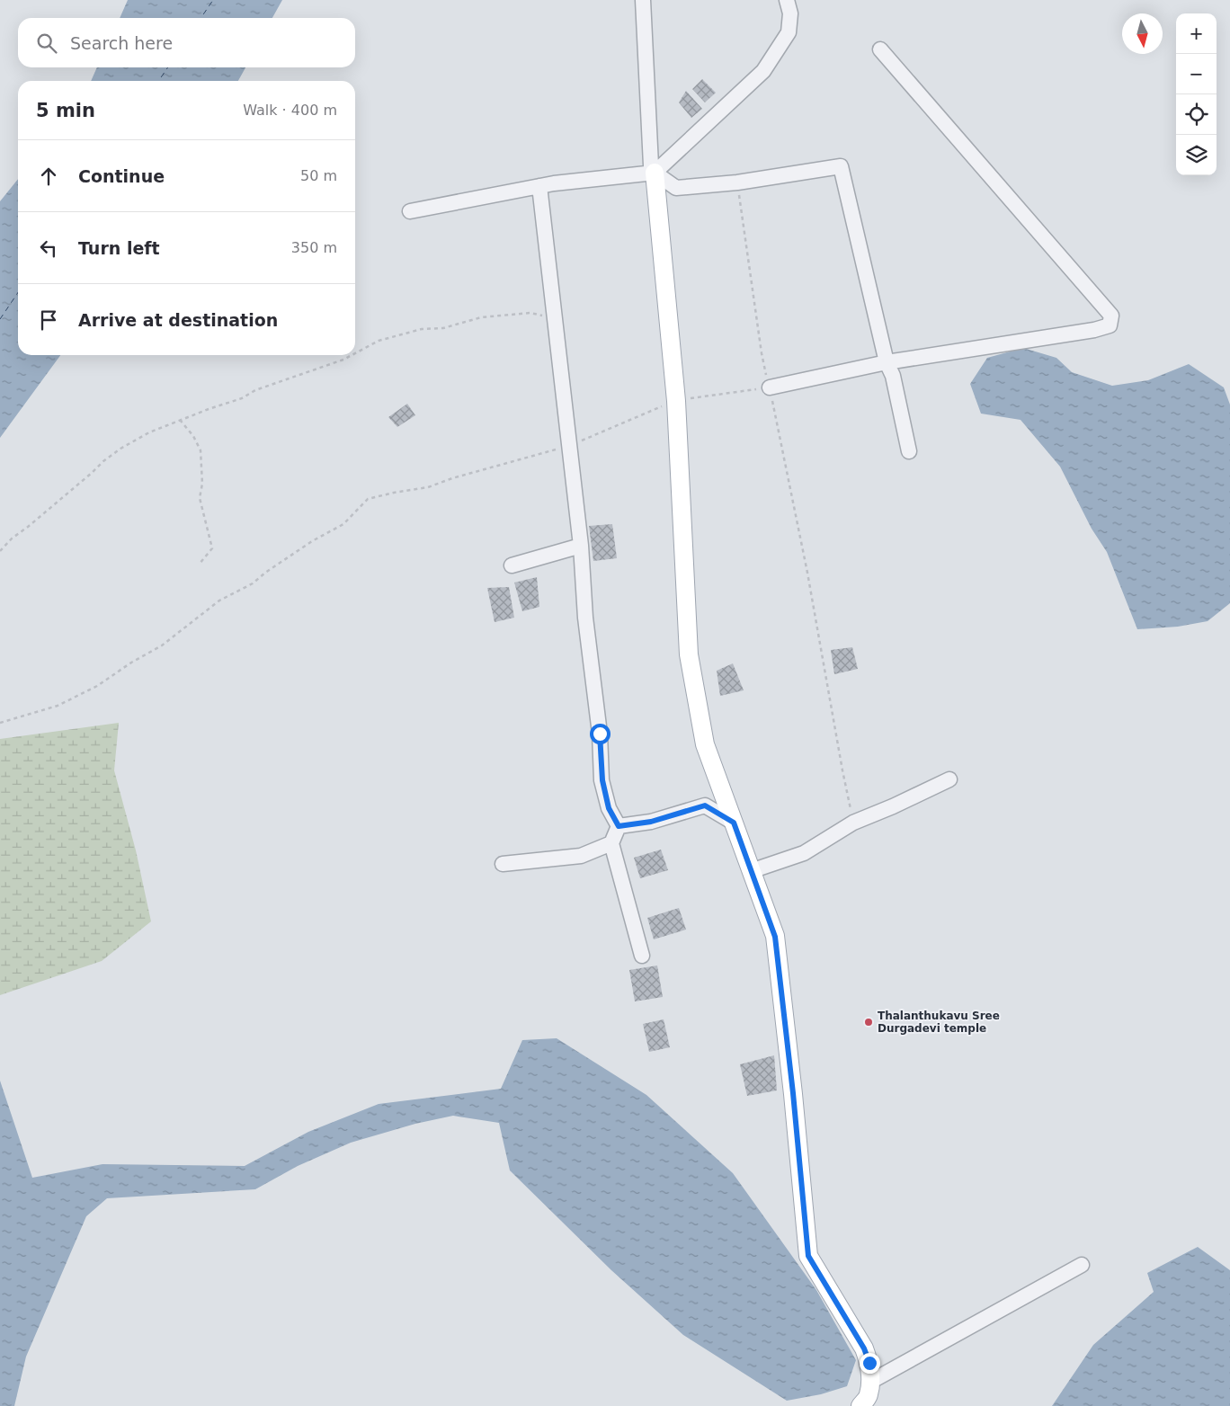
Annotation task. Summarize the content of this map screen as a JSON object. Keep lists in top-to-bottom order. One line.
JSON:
{"places":["Thalanthukavu Sree Durgadevi temple"],"north":"bottom","page":{"map_buttons":["+","−"],"search":"Search here","heading":["5 min","Walk · 400 m"],"list":[["Continue","50 m"],["Turn left","350 m"],"Arrive at destination"]}}
